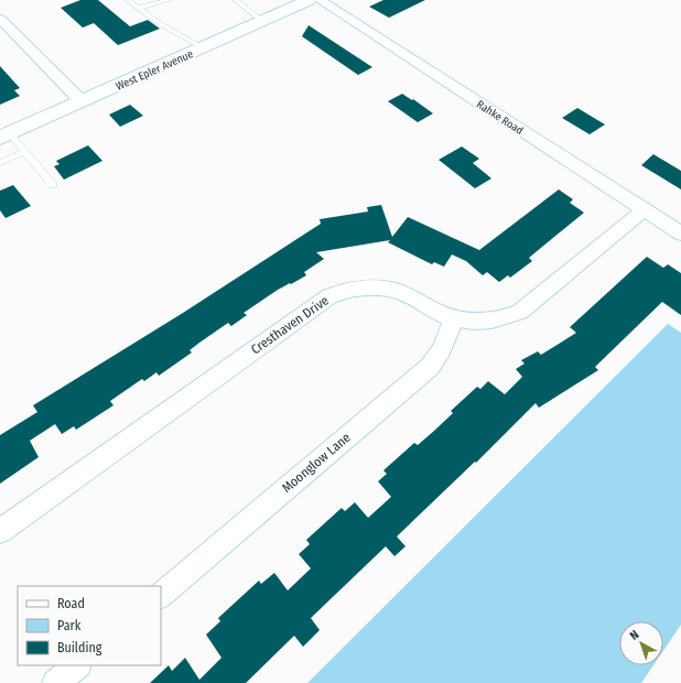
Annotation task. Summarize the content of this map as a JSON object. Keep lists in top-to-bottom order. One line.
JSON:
{"streets":{"street":["West Epler Avenue","Rahke Road","Cresthaven Drive","Moonglow Lane"]},"crossings":[["Rahke Road","Cresthaven Drive"],["Cresthaven Drive","Moonglow Lane"]],"legend":["Road","Park","Building"],"north":"top left"}
